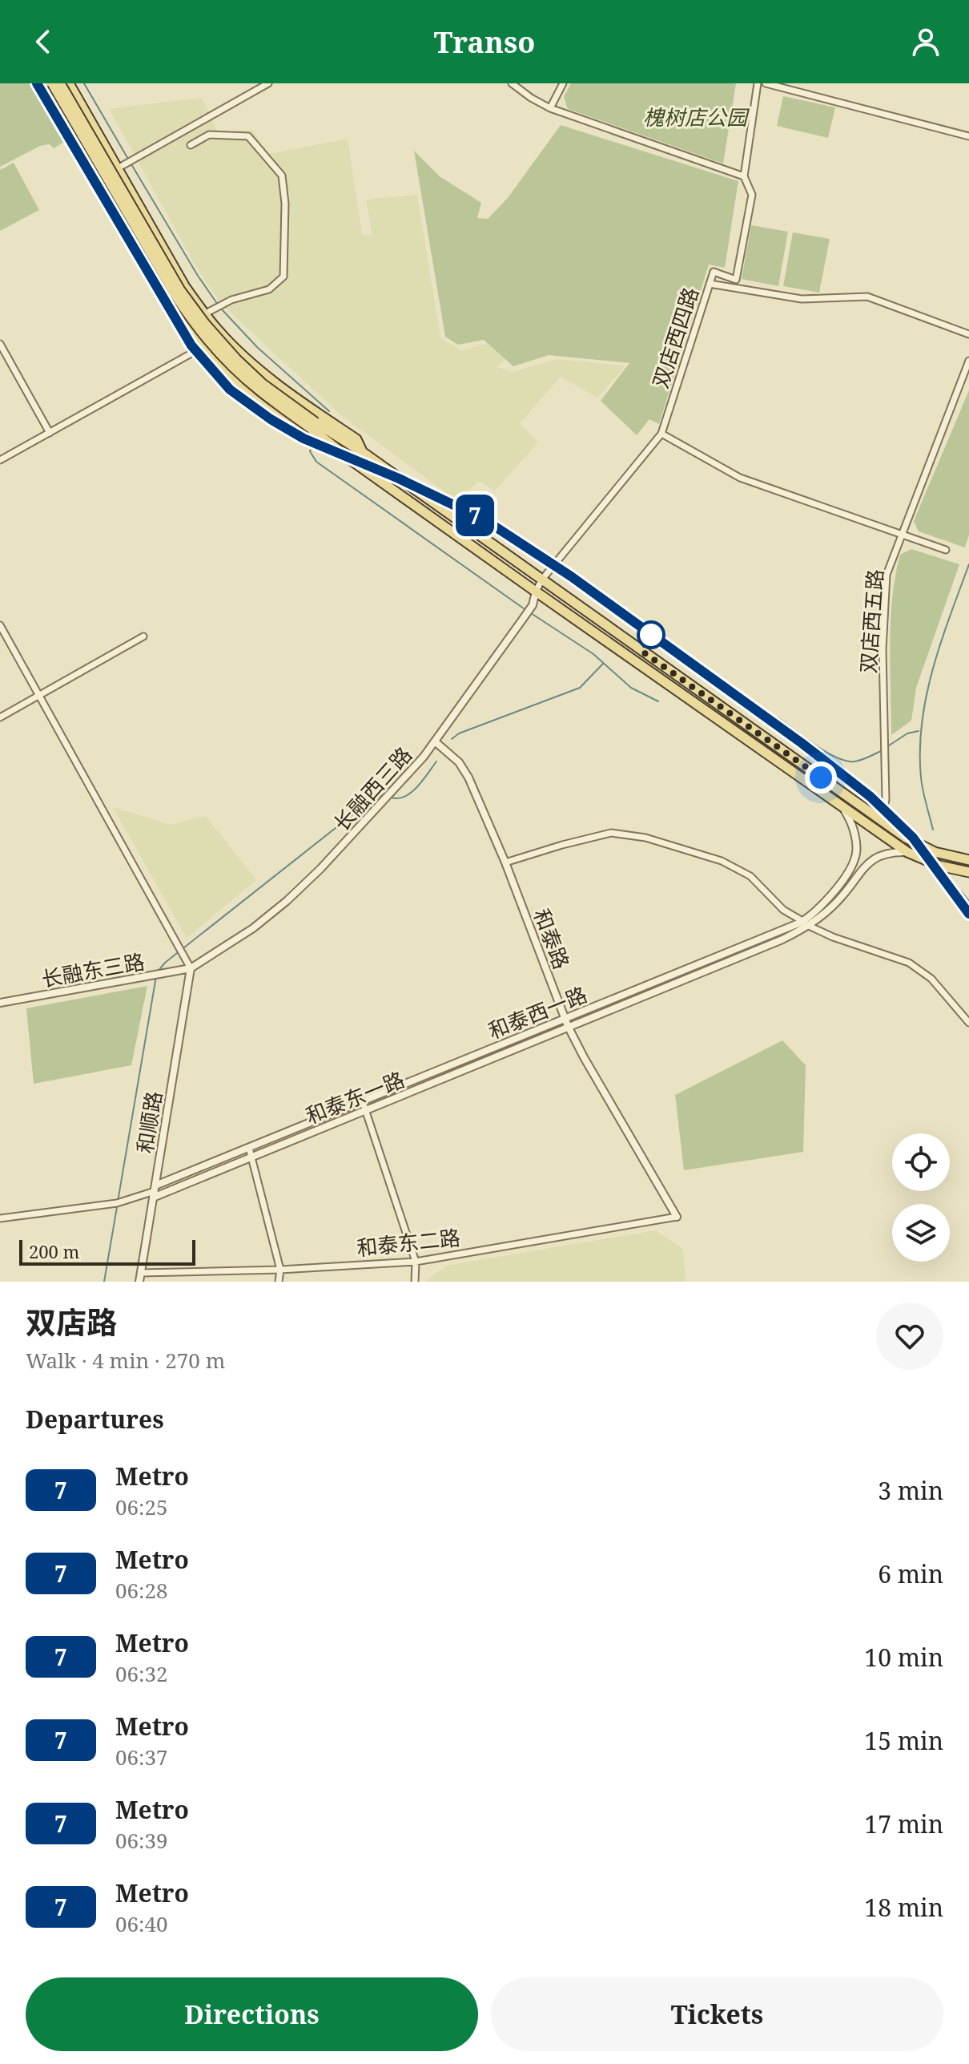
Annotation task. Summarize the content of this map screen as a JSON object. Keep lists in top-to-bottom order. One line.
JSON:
{"streets":{"street":["双店西四路","双店西五路","长融西三路","和泰路","长融东三路","和泰西一路","和泰东一路","和顺路","和泰东二路"]},"crossings":[["双店西四路","长融西三路"],["长融西三路","和泰路"],["长融西三路","长融东三路"],["长融西三路","和顺路"],["和泰路","和泰西一路"],["和泰路","和泰东一路"],["和泰路","和泰东二路"],["长融东三路","和顺路"],["和泰西一路","和泰东一路"],["和泰西一路","和顺路"],["和泰东一路","和顺路"],["和顺路","和泰东二路"]],"parks":["槐树店公园"],"lines":["metro line 7"],"scale_bar":"200 m","page":{"header":"Transo","on_map":"7","scale":"200 m","heading":[["双店路","Walk · 4 min · 270 m"],"Departures"],"list":[{"mark":"7","name":"Metro","note":"06:25","value":"3 min"},{"mark":"7","name":"Metro","note":"06:28","value":"6 min"},{"mark":"7","name":"Metro","note":"06:32","value":"10 min"},{"mark":"7","name":"Metro","note":"06:37","value":"15 min"},{"mark":"7","name":"Metro","note":"06:39","value":"17 min"},{"mark":"7","name":"Metro","note":"06:40","value":"18 min"}],"buttons":["Directions","Tickets"]}}
